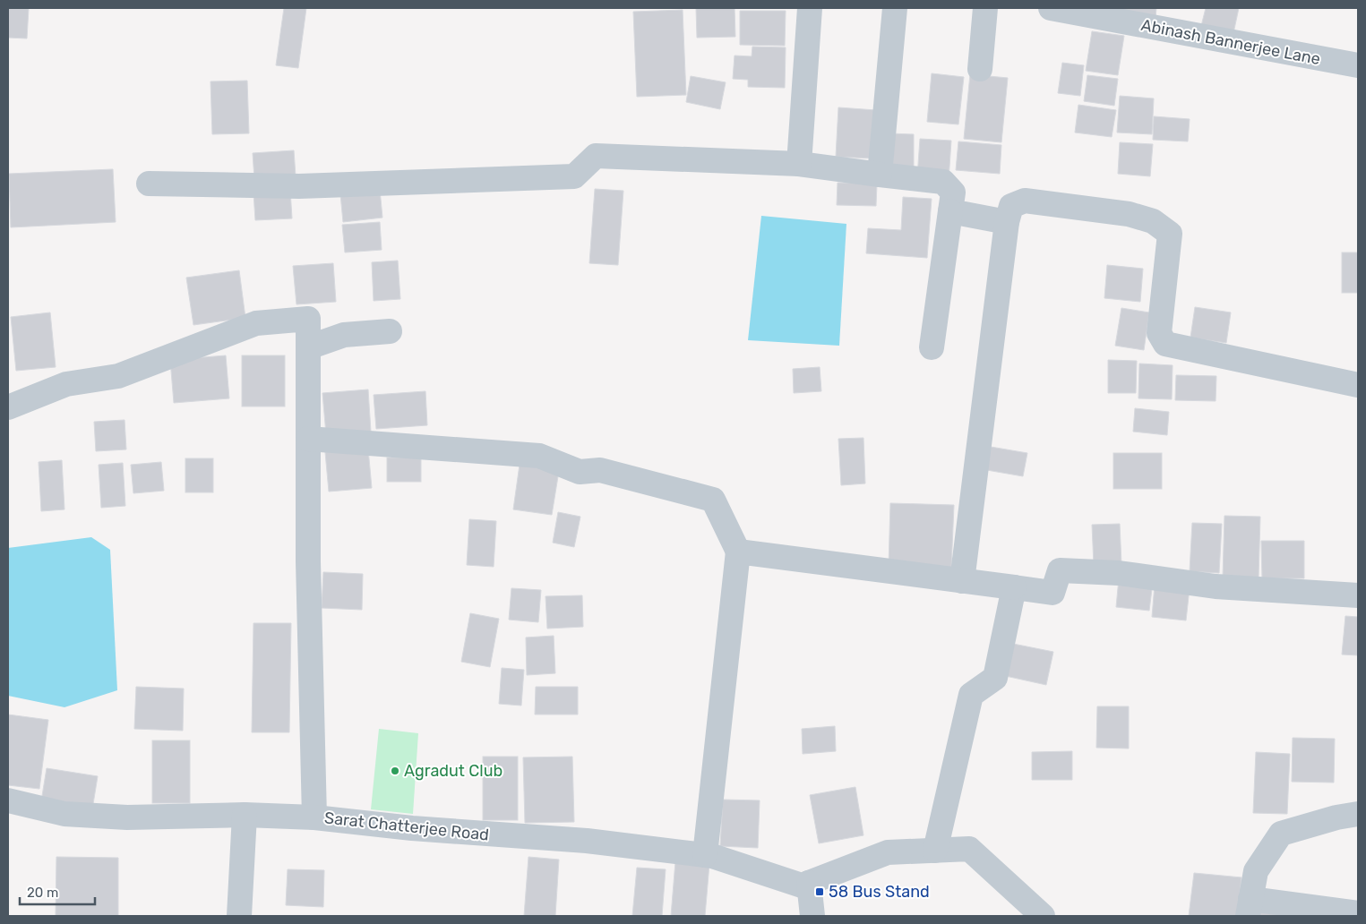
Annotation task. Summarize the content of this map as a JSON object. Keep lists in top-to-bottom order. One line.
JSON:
{"streets":{"street":["Abinash Bannerjee Lane","Sarat Chatterjee Road"]},"places":{"other":["Agradut Club"],"transit":["58 Bus Stand"]},"scale_bar":"20 m"}
